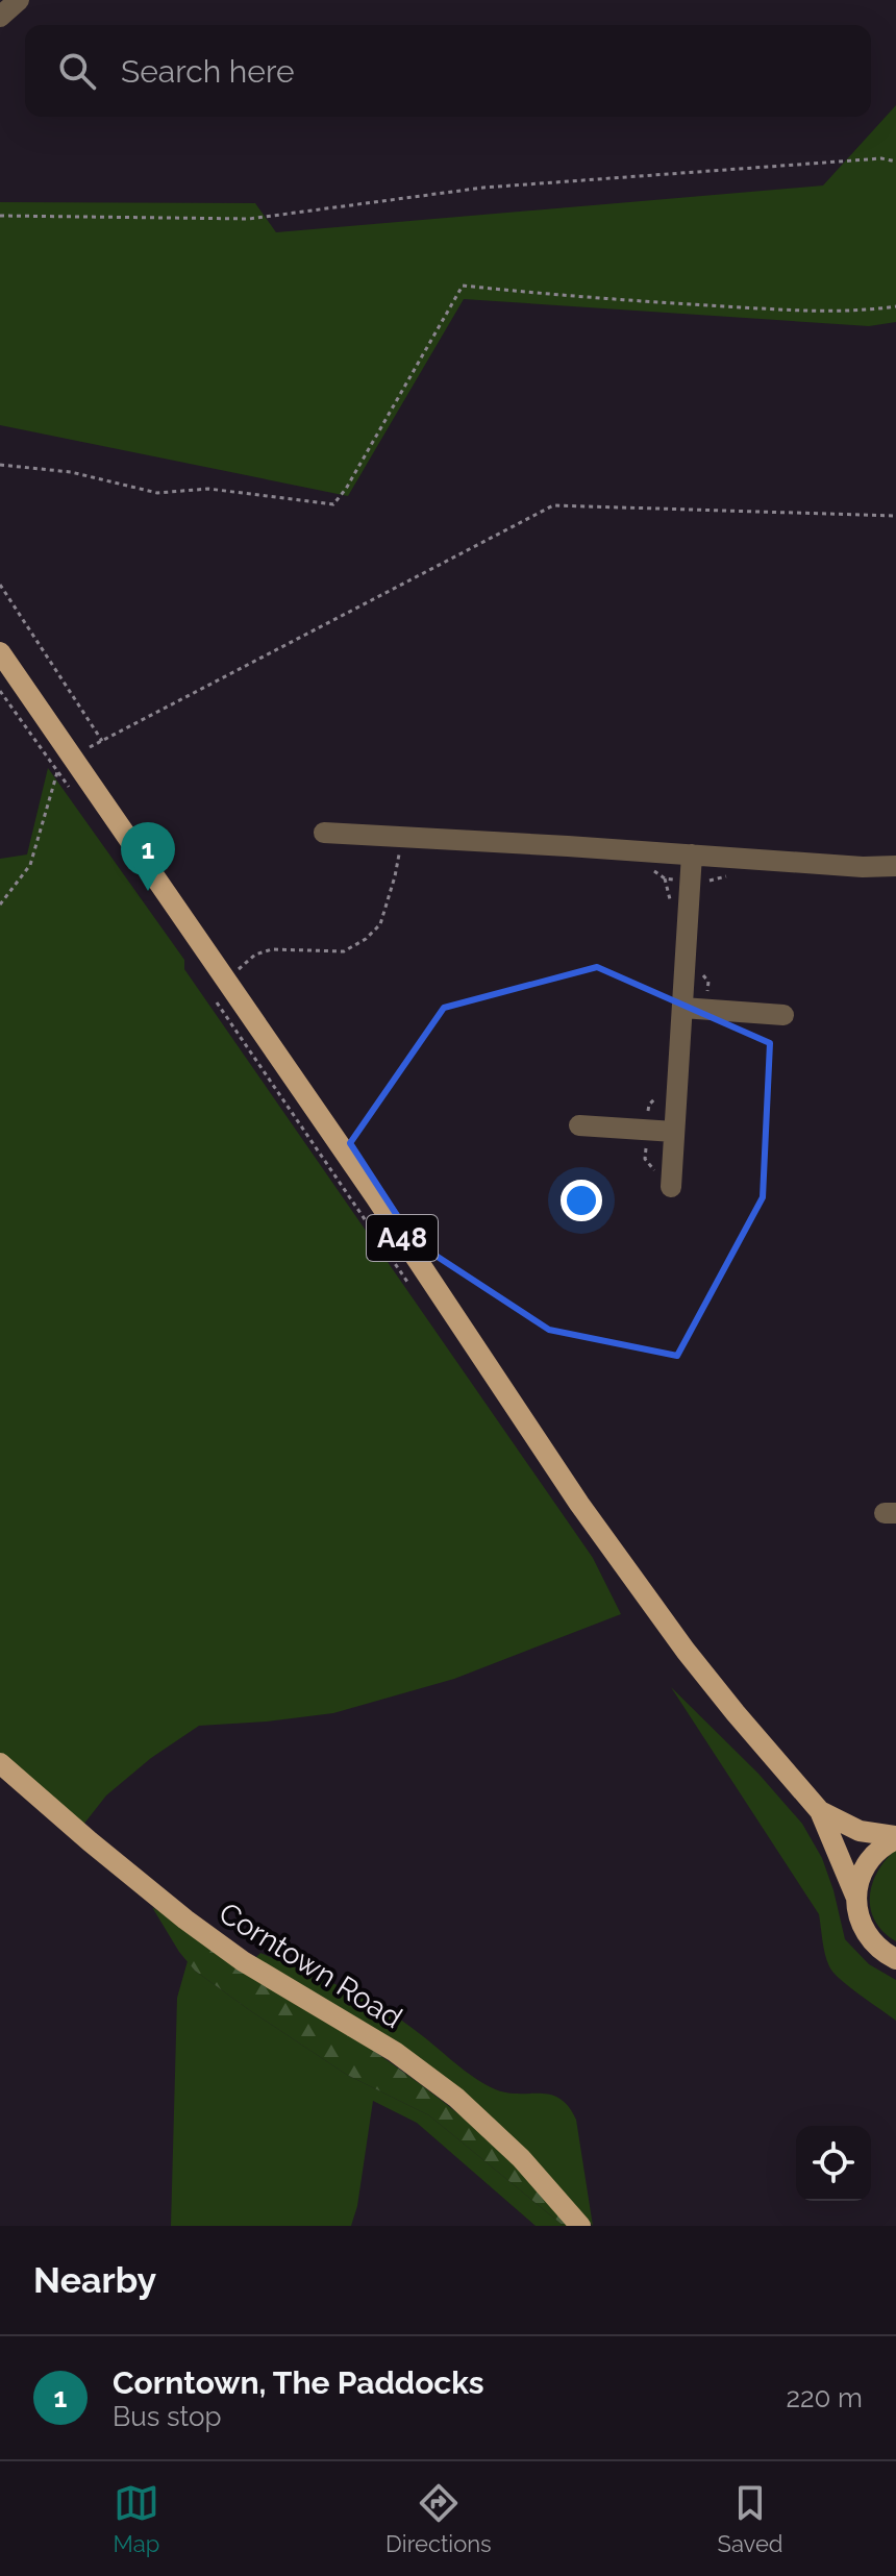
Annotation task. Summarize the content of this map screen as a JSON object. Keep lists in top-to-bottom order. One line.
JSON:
{"streets":{"main road":["A48","Corntown Road"]},"page":{"search":"Search here","pins":"1","heading":"Nearby","list":[{"mark":"1","name":"Corntown, The Paddocks","note":"Bus stop","value":"220 m"}],"nav":["Map","Directions","Saved"]}}
